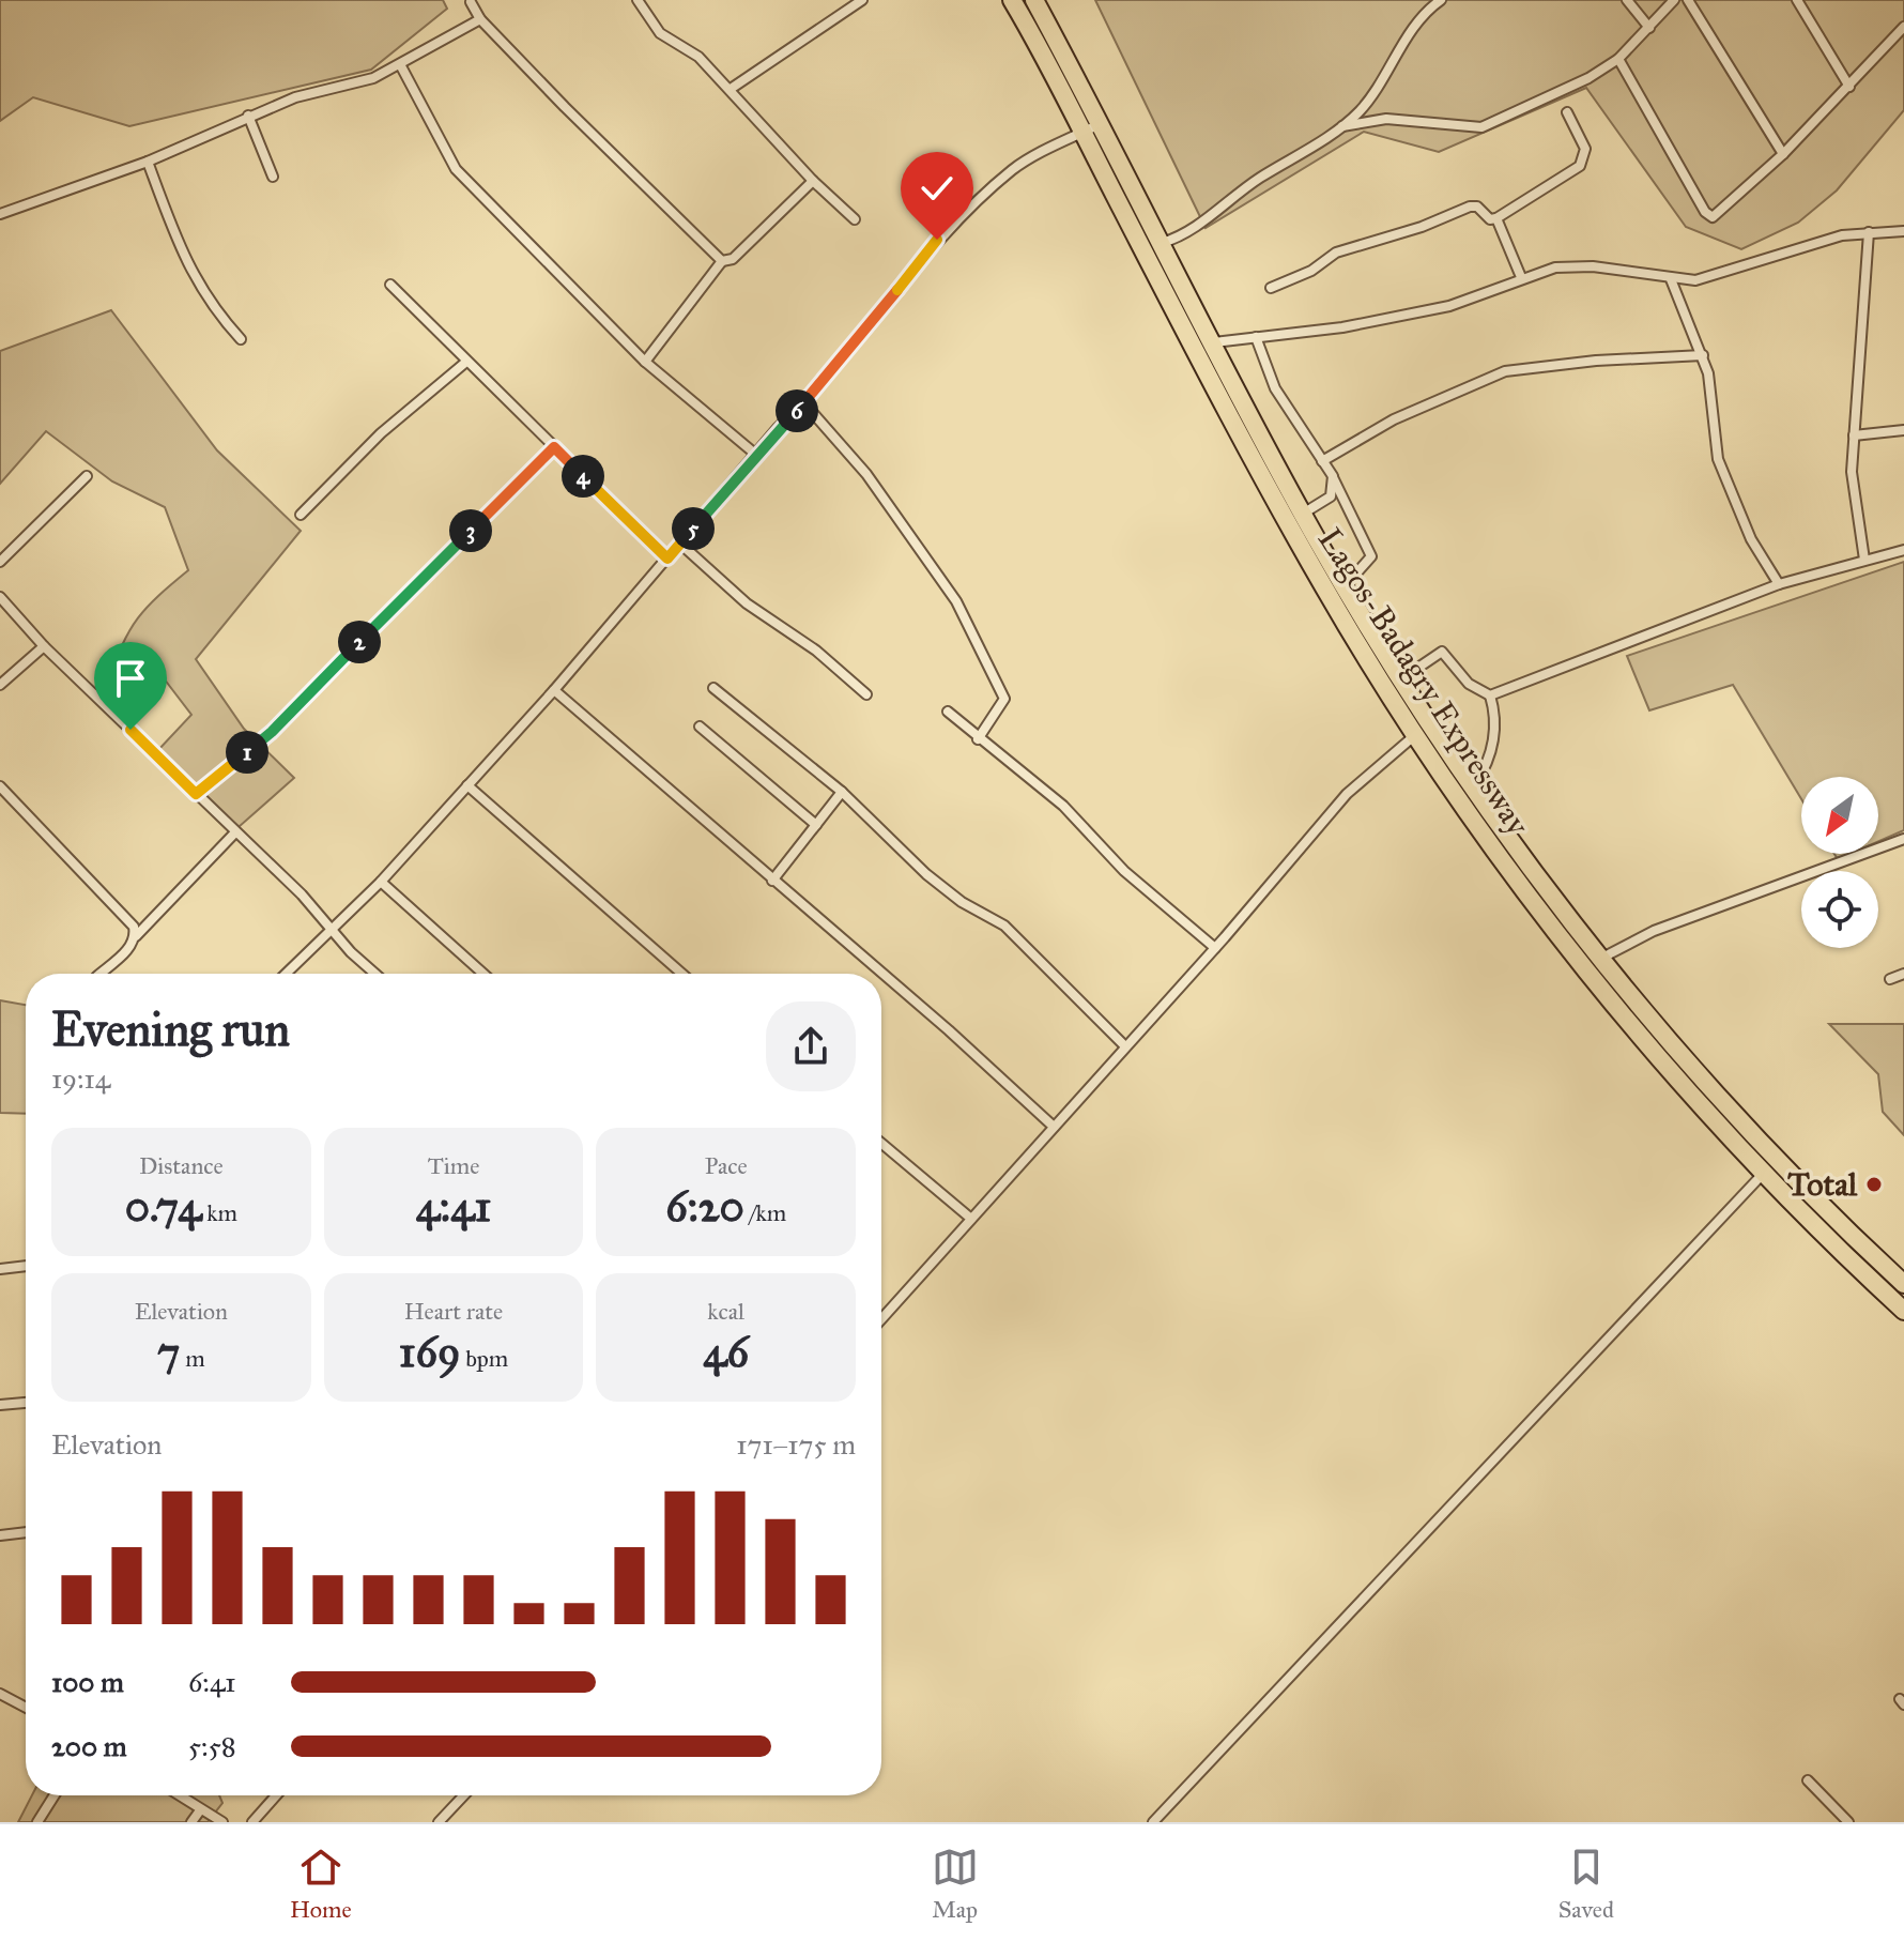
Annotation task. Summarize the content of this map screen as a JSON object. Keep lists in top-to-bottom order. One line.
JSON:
{"streets":{"highway":["Lagos-Badagry Expressway"]},"places":["Total"],"north":"bottom left","page":{"pins":["6","4","5","3","2","1"],"heading":["Evening run","19:14"],"stats":[["Distance","0.74 km"],["Time","4:41"],["Pace","6:20 /km"],["Elevation","7 m"],["Heart rate","169 bpm"],["kcal","46"]],"chart":["Elevation","171–175 m"],"list":[{"name":"100 m","note":"6:41"},{"name":"200 m","note":"5:58"}],"tabs":["Home","Map","Saved"]}}
